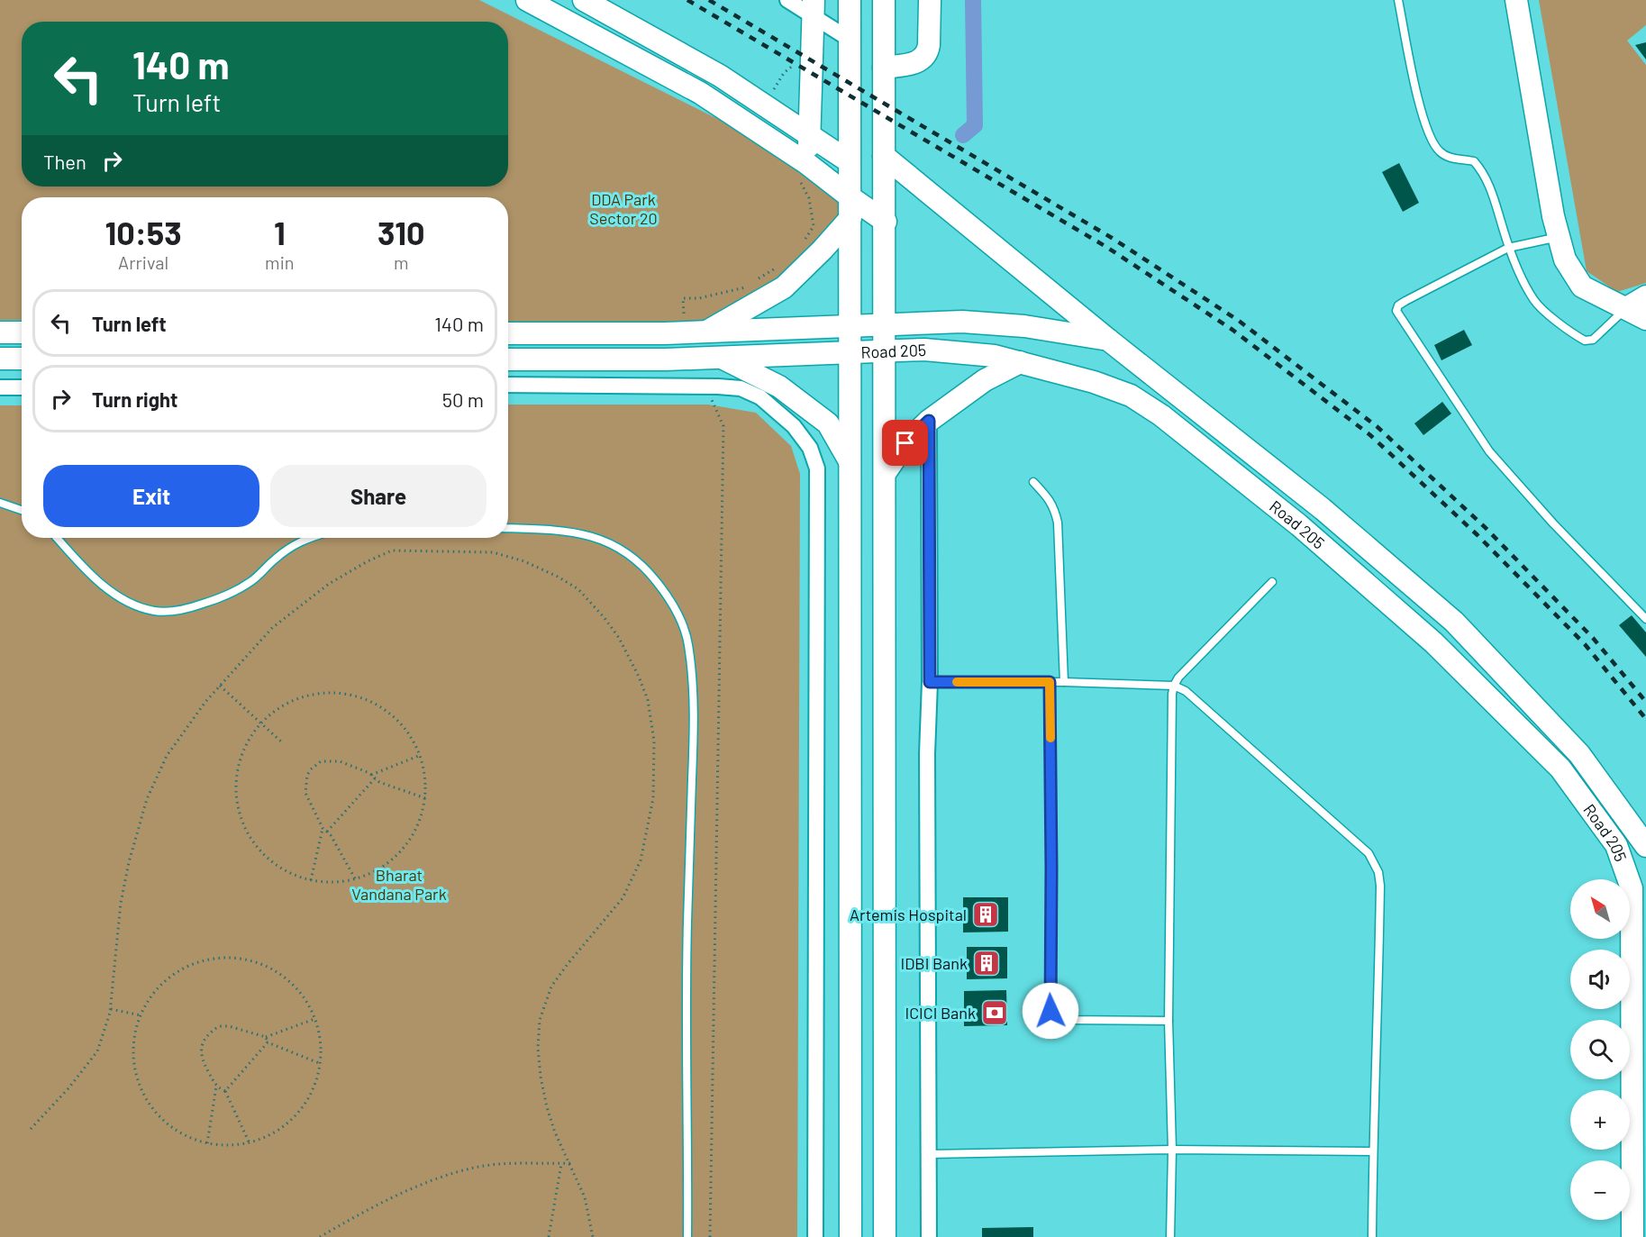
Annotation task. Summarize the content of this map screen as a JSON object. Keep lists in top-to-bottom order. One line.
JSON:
{"streets":{"main road":["Road 205"]},"parks":["DDA Park Sector 20","Bharat Vandana Park"],"places":{"building":["Artemis Hospital","IDBI Bank"],"bank":["ICICI Bank"]},"north":"top left","page":{"turn":["140 m","Turn left"],"then":"Then","eta":["10:53","Arrival","1","min","310","m"],"list":[{"name":"Turn left","value":"140 m"},{"name":"Turn right","value":"50 m"}],"buttons":["Exit","Share"],"map_buttons":["+","−"]}}
